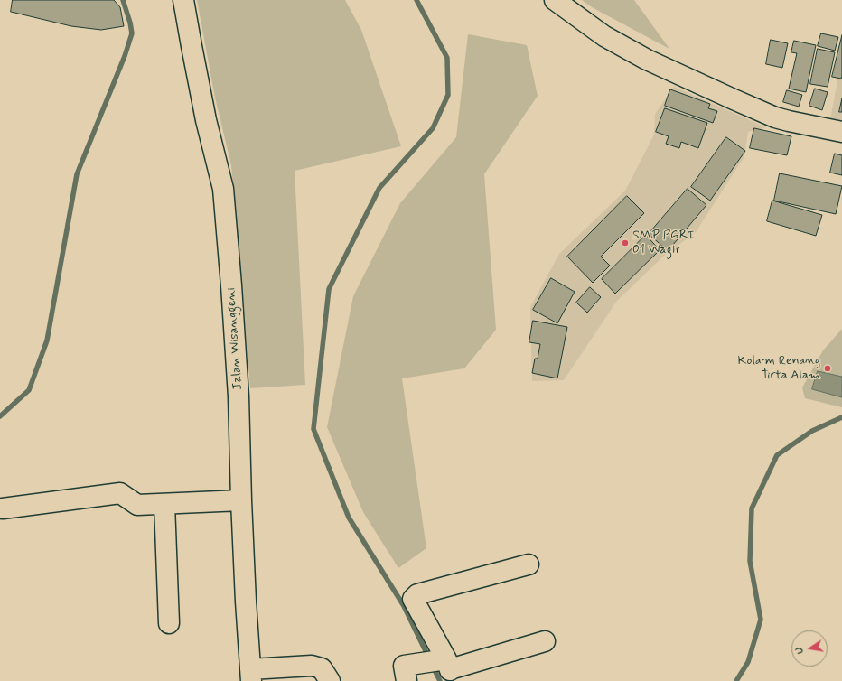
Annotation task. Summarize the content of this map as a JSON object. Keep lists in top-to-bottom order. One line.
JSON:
{"streets":{"street":["Jalan Wisanggeni"]},"places":["SMP PGRI 01 Wagir","Kolam Renang Tirta Alam"],"north":"left"}
